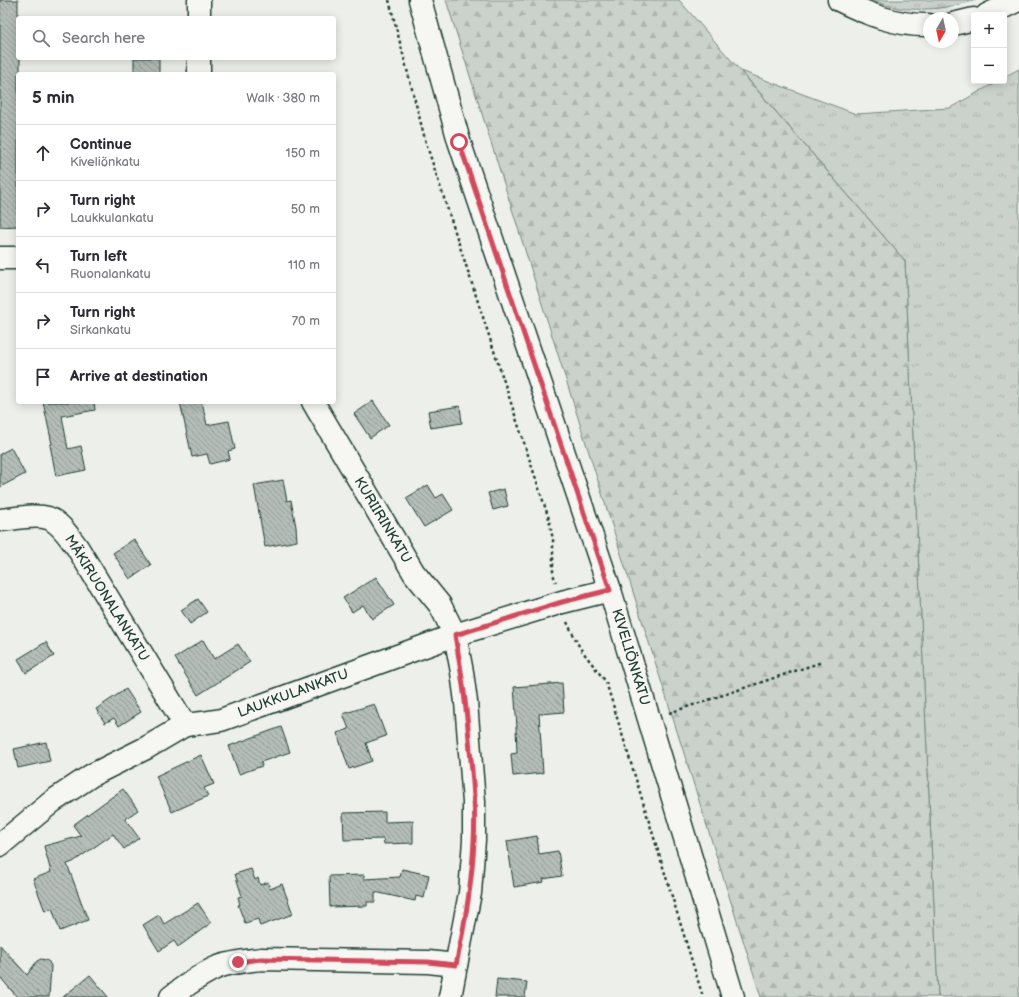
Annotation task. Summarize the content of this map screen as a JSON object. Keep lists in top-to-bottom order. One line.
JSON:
{"streets":{"main road":["KURIIRINKATU","MÄKIRUONALANKATU","KIVELIÖNKATU","LAUKKULANKATU"]},"crossings":[["KURIIRINKATU","LAUKKULANKATU"],["MÄKIRUONALANKATU","LAUKKULANKATU"],["KIVELIÖNKATU","LAUKKULANKATU"]],"north":"bottom","page":{"map_buttons":["+","−"],"search":"Search here","heading":["5 min","Walk · 380 m"],"list":[["Continue","Kiveliönkatu","150 m"],["Turn right","Laukkulankatu","50 m"],["Turn left","Ruonalankatu","110 m"],["Turn right","Sirkankatu","70 m"],"Arrive at destination"]}}
